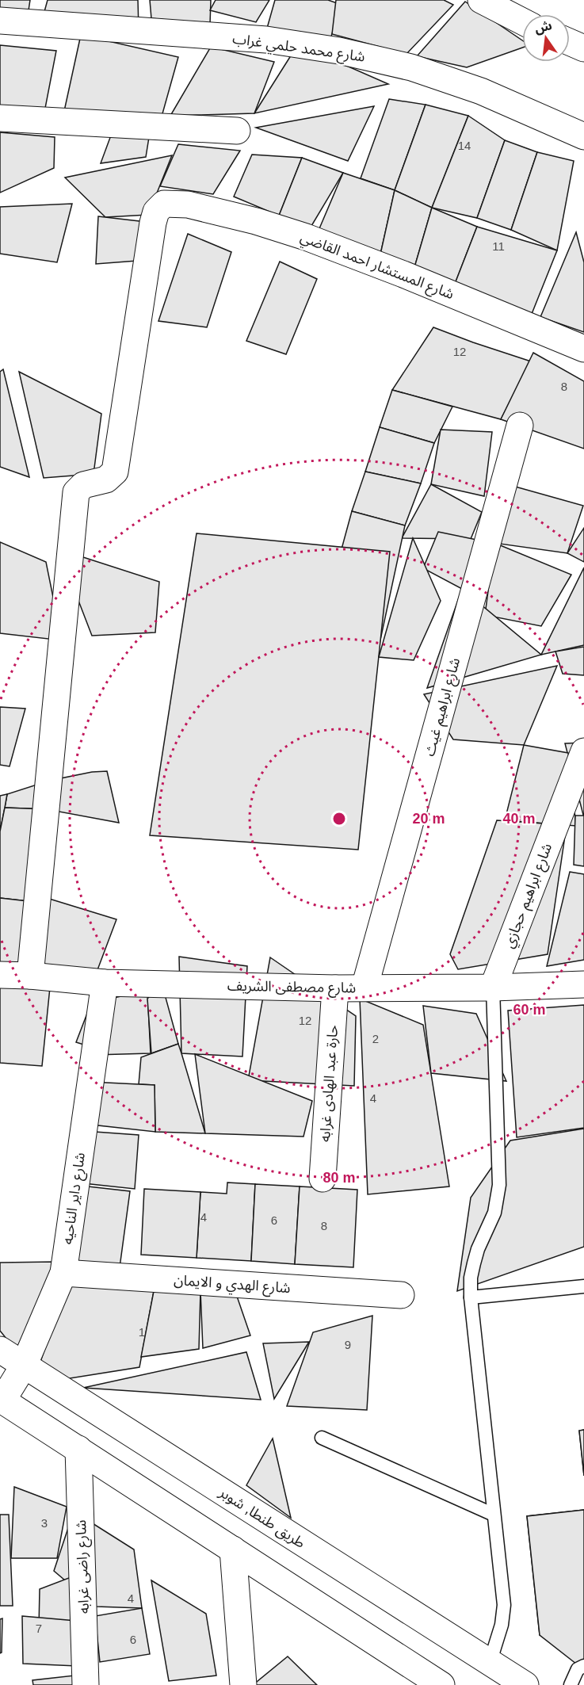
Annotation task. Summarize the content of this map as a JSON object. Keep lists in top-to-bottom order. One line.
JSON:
{"streets":{"street":["شارع محمد حلمي غراب","شارع المستشار احمد القاضي","شارع ابراهيم غيث","شارع ابراهيم حجازي","شارع مصطفى الشريف","حارة عبد الهادى غرابه","شارع داير الناحيه","شارع الهدي و الايمان","طريق طنطا, شوبر","شارع راضى غرابه"]},"crossings":[["شارع المستشار احمد القاضي","شارع مصطفى الشريف"],["شارع ابراهيم غيث","شارع مصطفى الشريف"],["شارع ابراهيم حجازي","شارع مصطفى الشريف"],["شارع مصطفى الشريف","حارة عبد الهادى غرابه"],["شارع مصطفى الشريف","شارع داير الناحيه"],["شارع داير الناحيه","شارع الهدي و الايمان"],["شارع داير الناحيه","طريق طنطا, شوبر"]],"house_numbers":["14","11","12","8","12","2","4","4","6","8","1","9","3","4","7","6"],"north":"top","rings":["20 m","40 m","60 m","80 m"]}
